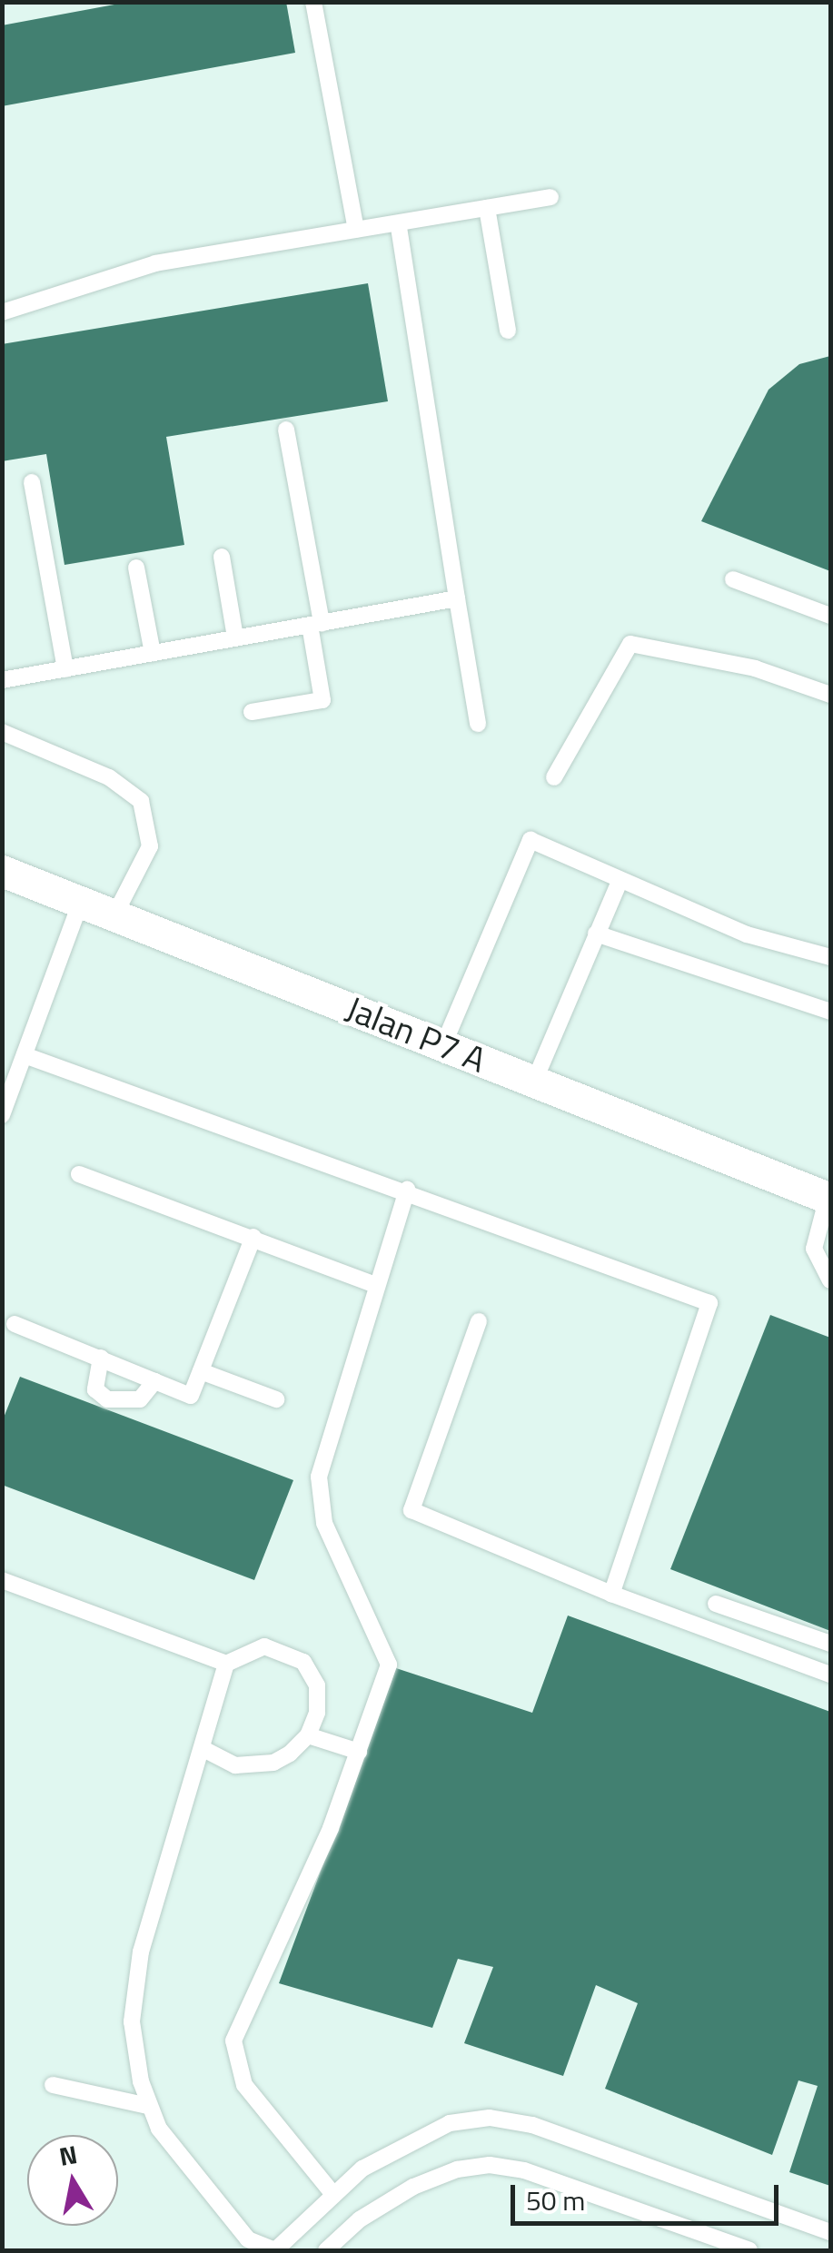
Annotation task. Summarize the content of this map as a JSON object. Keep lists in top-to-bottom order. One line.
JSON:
{"streets":{"street":["Jalan P7 A"]},"scale_bar":"50 m","north":"top"}
